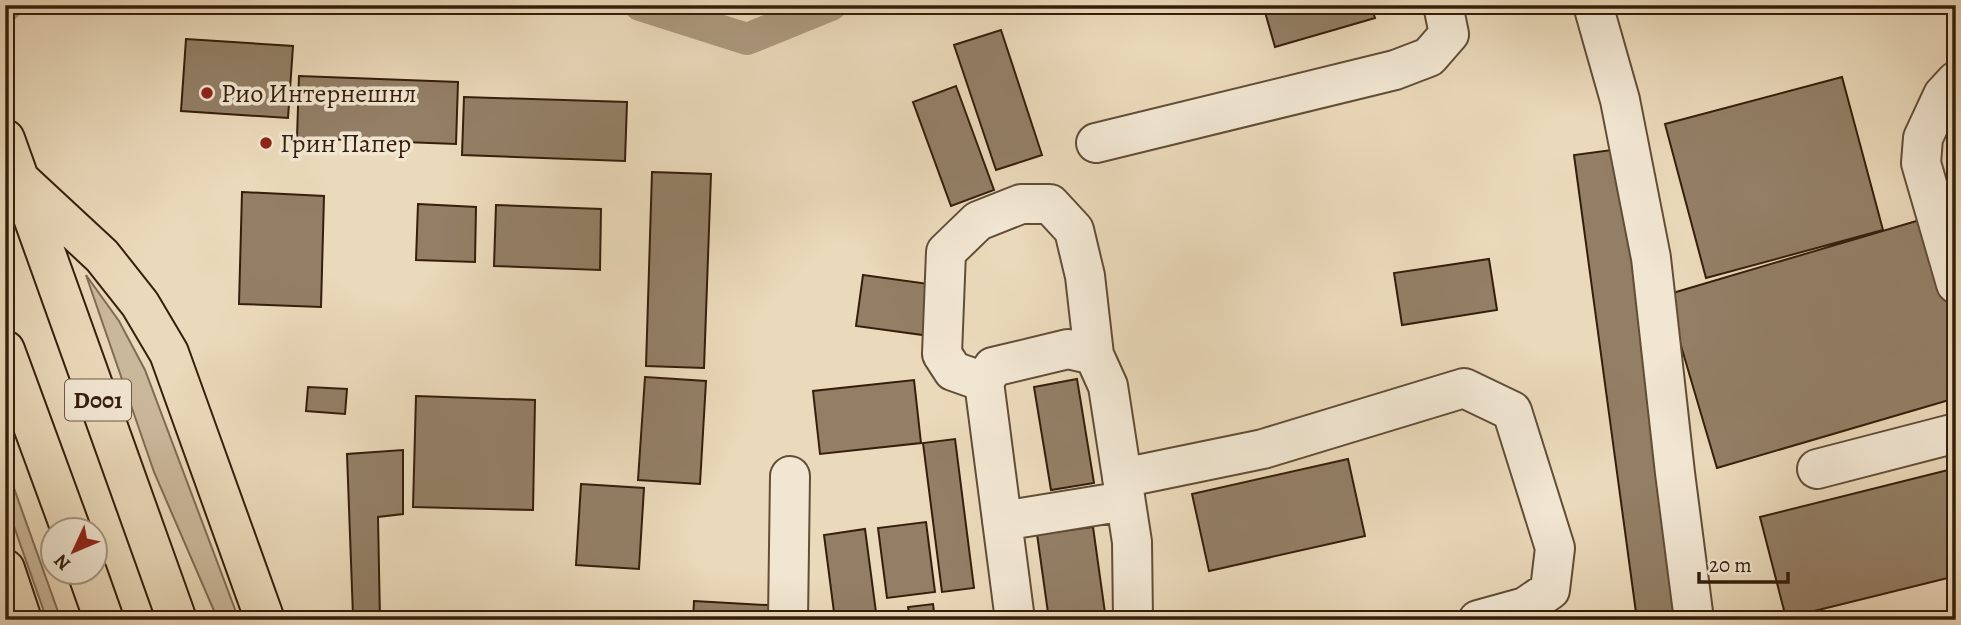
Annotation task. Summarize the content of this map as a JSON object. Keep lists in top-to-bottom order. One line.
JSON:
{"streets":{"highway":["D001"]},"places":["Рио Интернешнл","Грин Папер"],"scale_bar":"20 m","north":"bottom left"}
